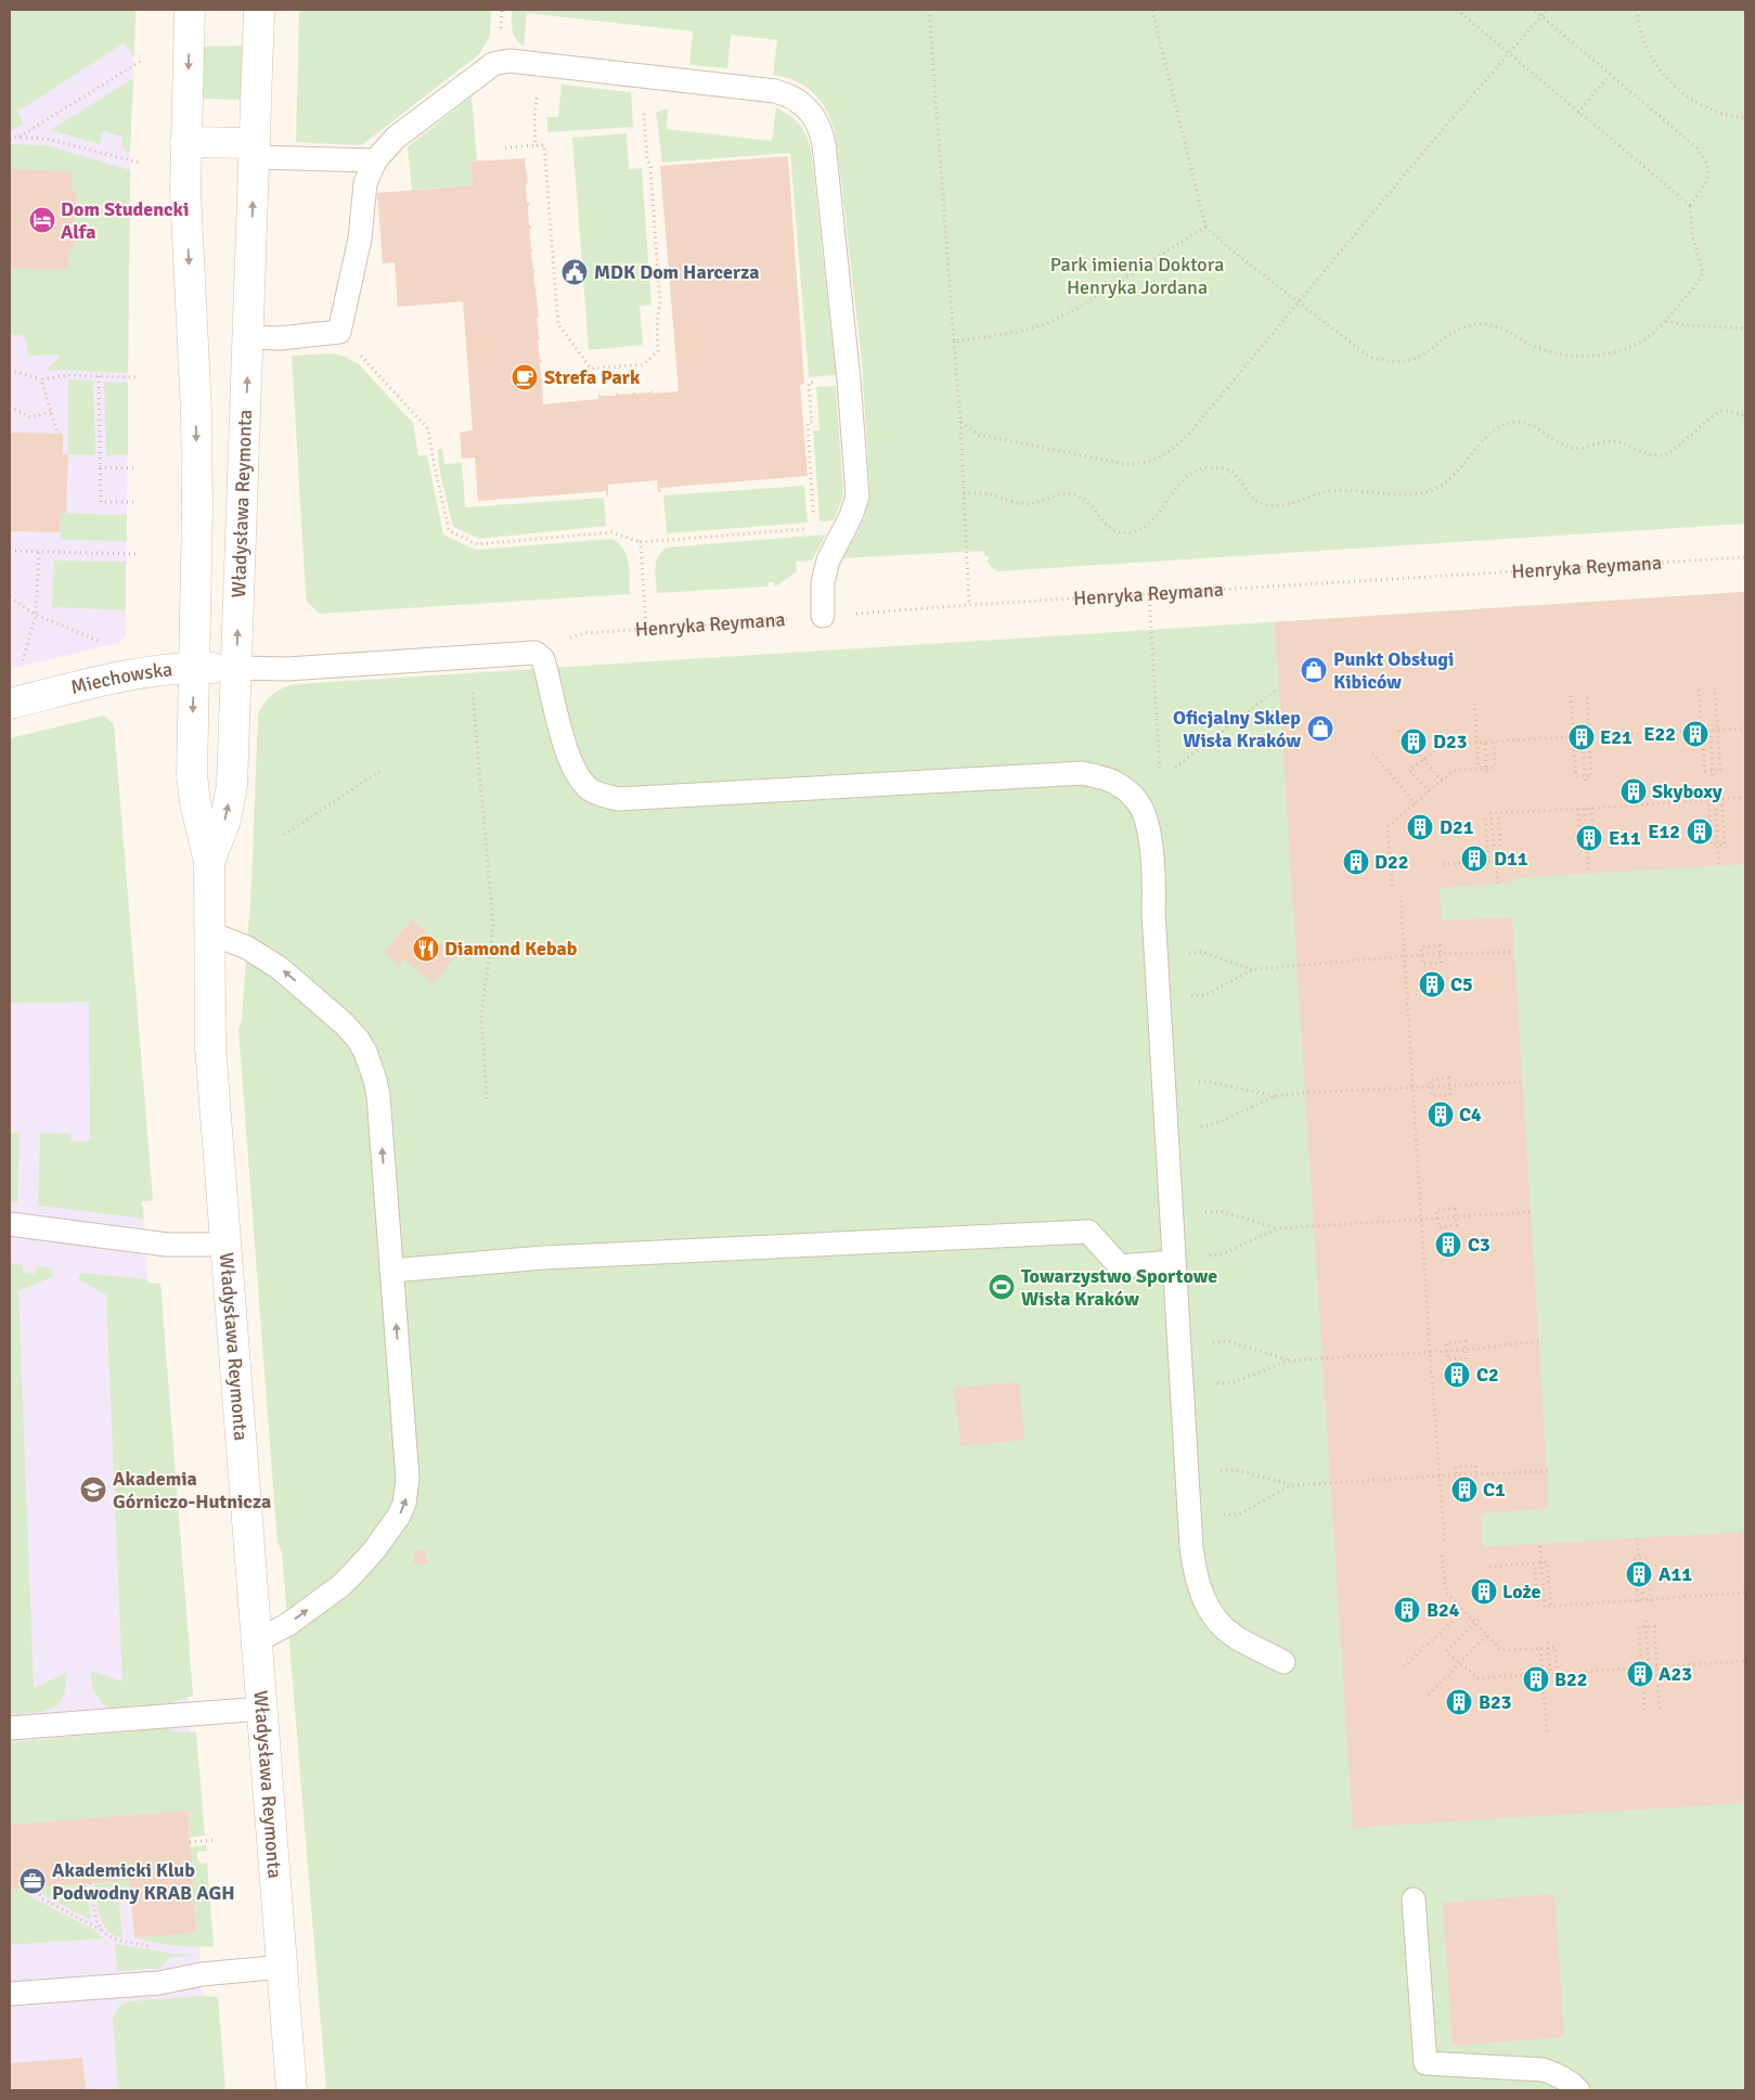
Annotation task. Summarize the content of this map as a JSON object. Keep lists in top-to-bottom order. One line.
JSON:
{"streets":{"street":["Władysława Reymonta","Miechowska"],"path":["Henryka Reymana"]},"crossings":[["Władysława Reymonta","Miechowska"]],"parks":["Park imienia Doktora Henryka Jordana"],"places":{"hotel":["Dom Studencki Alfa"],"public building":["MDK Dom Harcerza"],"cafe":["Strefa Park"],"shop":["Punkt Obsługi Kibiców","Oficjalny Sklep Wisła Kraków"],"building":["E22","E21","D23","Skyboxy","D21","E12","E11","D11","D22","C5","C4","C3","C2","C1","A11","Loże","B24","A23","B22","B23"],"restaurant":["Diamond Kebab"],"sports":["Towarzystwo Sportowe Wisła Kraków"],"school or university":["Akademia Górniczo-Hutnicza"],"office":["Akademicki Klub Podwodny KRAB AGH"]}}
